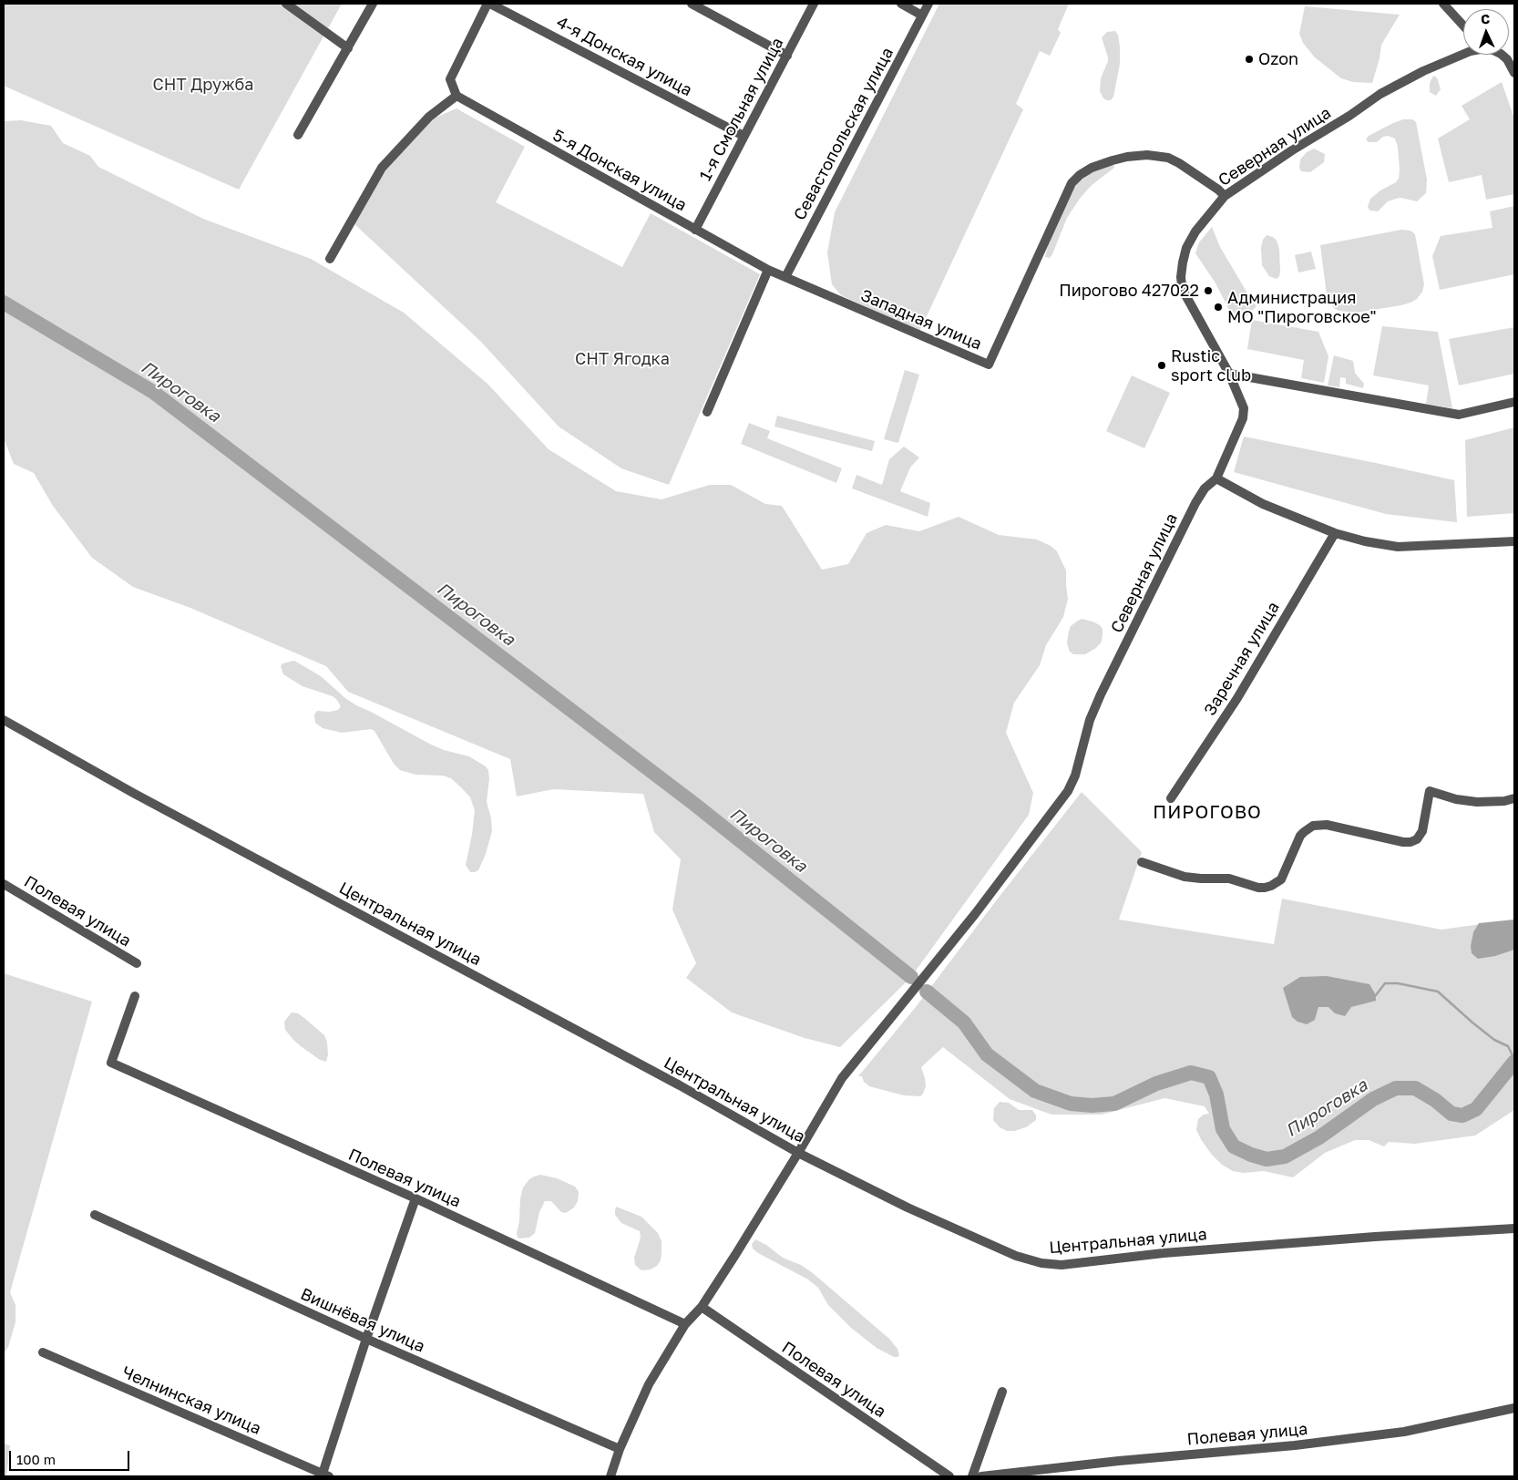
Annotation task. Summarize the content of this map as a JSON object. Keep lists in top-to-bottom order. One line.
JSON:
{"streets":{"street":["4-я Донская улица","1-я Смольная улица","Севастопольская улица","Северная улица","5-я Донская улица","Западная улица","Заречная улица","Полевая улица","Центральная улица","Вишнёвая улица","Челнинская улица"]},"crossings":[["4-я Донская улица","1-я Смольная улица"],["1-я Смольная улица","5-я Донская улица"],["Севастопольская улица","Западная улица"],["Северная улица","Западная улица"],["Северная улица","Полевая улица"],["Северная улица","Центральная улица"],["Северная улица","Вишнёвая улица"],["5-я Донская улица","Западная улица"]],"districts":["ПИРОГОВО"],"water":["Пироговка"],"parks":["СНТ Дружба","СНТ Ягодка"],"places":["Ozon","Пирогово 427022","Администрация МО \"Пироговское\"","Rustic sport club"],"scale_bar":"100 m","north":"top"}
